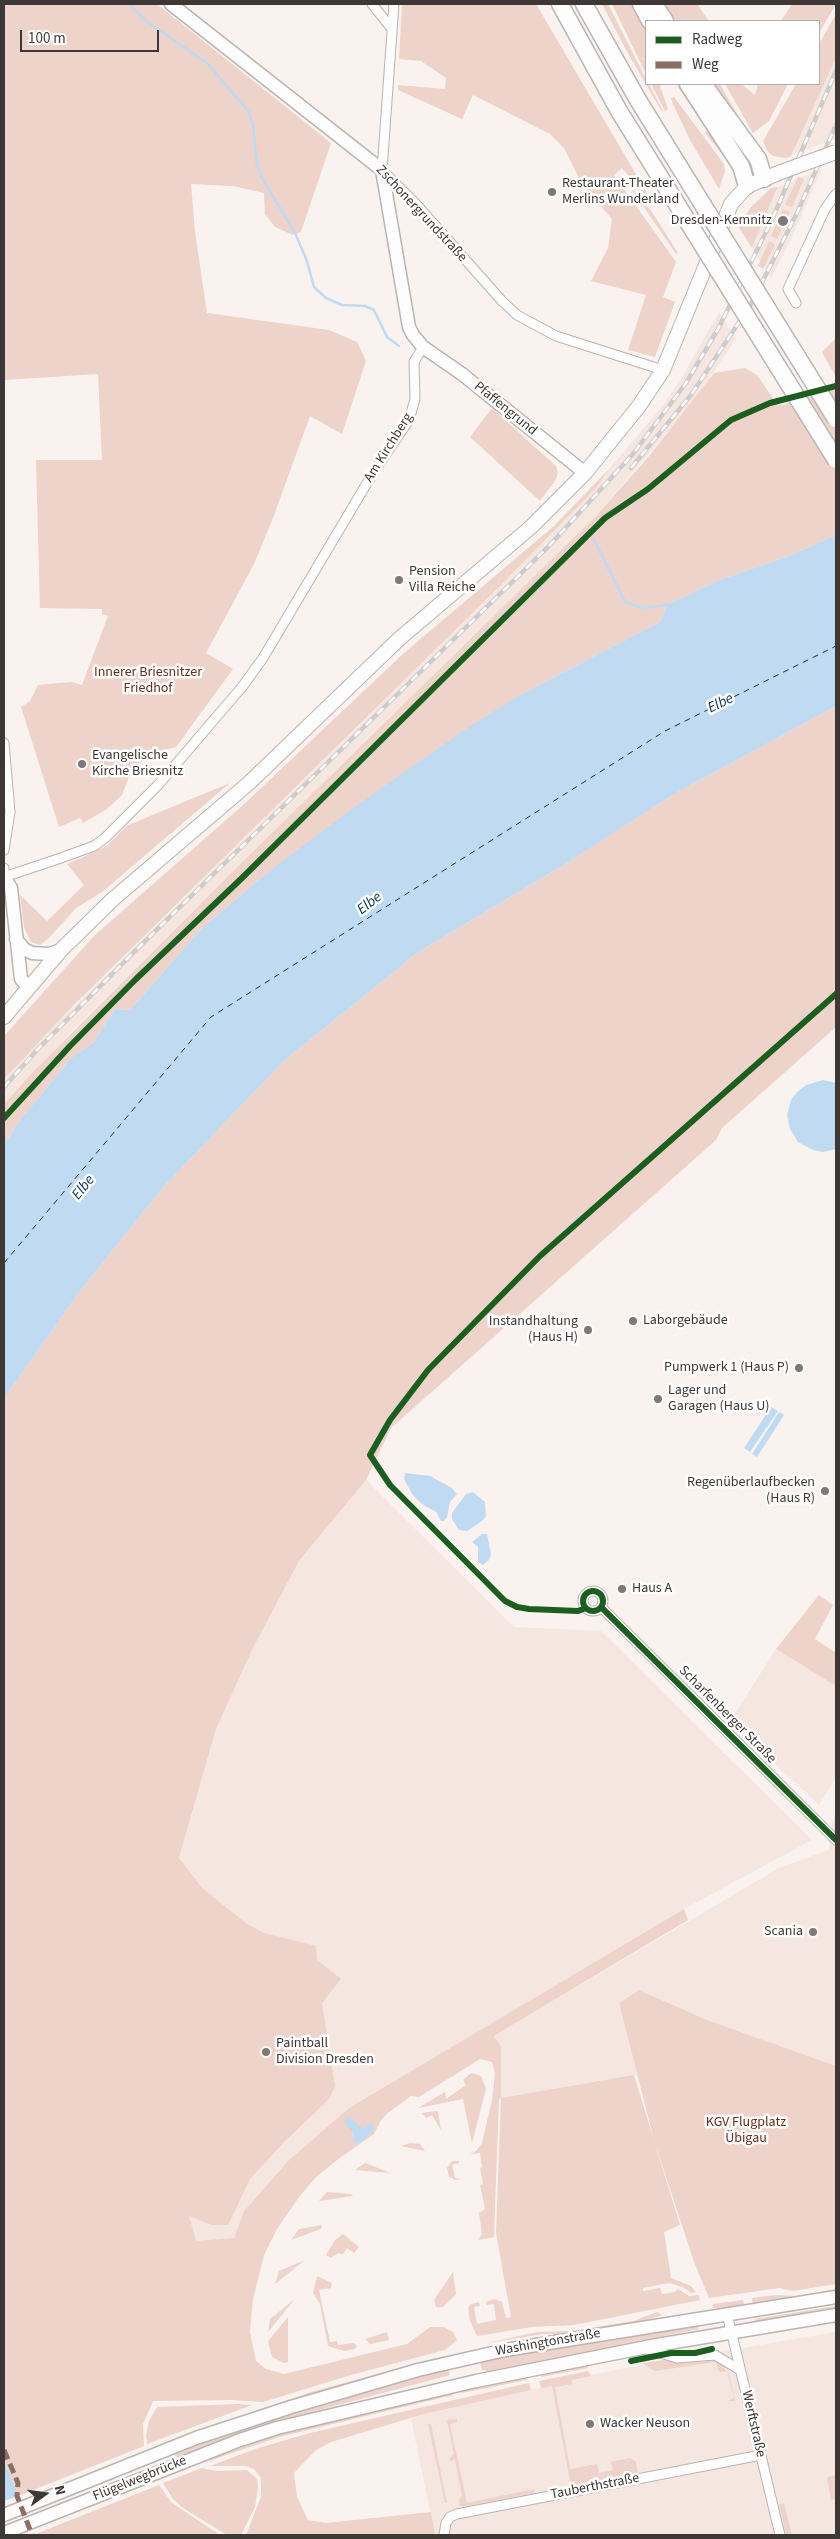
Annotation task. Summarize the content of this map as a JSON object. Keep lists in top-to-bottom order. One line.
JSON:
{"streets":{"main road":["Zschonergrundstraße","Pfaffengrund","Washingtonstraße","Flügelwegbrücke"],"street":["Am Kirchberg","Scharfenberger Straße","Werftstraße","Tauberthstraße"]},"crossings":[["Pfaffengrund","Am Kirchberg"],["Washingtonstraße","Werftstraße"],["Washingtonstraße","Flügelwegbrücke"],["Werftstraße","Tauberthstraße"]],"water":["Elbe"],"parks":["Innerer Briesnitzer Friedhof","KGV Flugplatz Übigau"],"places":["Restaurant-Theater Merlins Wunderland","Dresden-Kemnitz","Pension Villa Reiche","Evangelische Kirche Briesnitz","Laborgebäude","Instandhaltung (Haus H)","Pumpwerk 1 (Haus P)","Lager und Garagen (Haus U)","Regenüberlaufbecken (Haus R)","Haus A","Scania","Paintball Division Dresden","Wacker Neuson"],"legend":["Radweg","Weg"],"scale_bar":"100 m","north":"right"}
